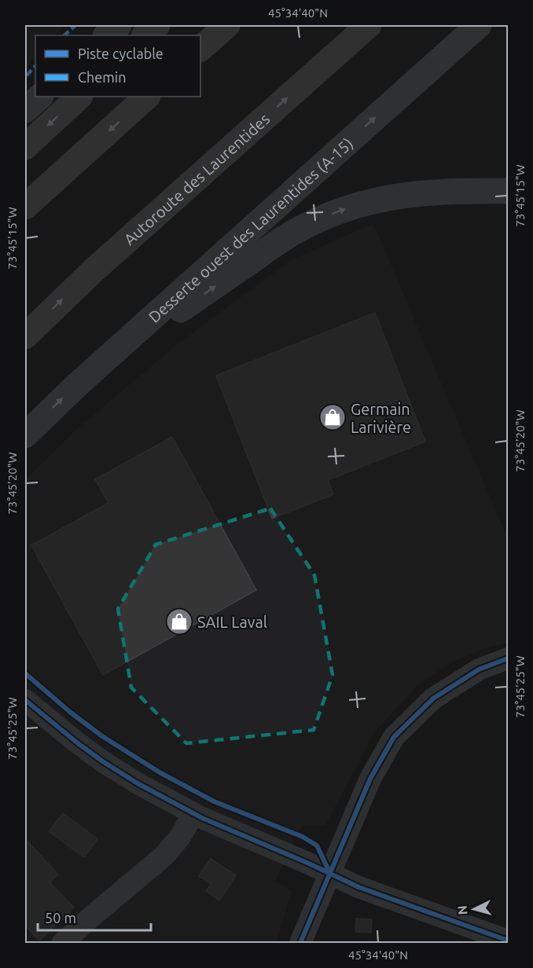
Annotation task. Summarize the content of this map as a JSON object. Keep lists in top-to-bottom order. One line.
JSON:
{"streets":{"highway":["Autoroute des Laurentides"],"main road":["Desserte ouest des Laurentides (A-15)"]},"places":{"shop":["Germain Larivière","SAIL Laval"]},"legend":["Piste cyclable","Chemin"],"scale_bar":"50 m","north":"left","coordinates":["45°34'40\"N","73°45'15\"W","73°45'20\"W","73°45'25\"W"]}
